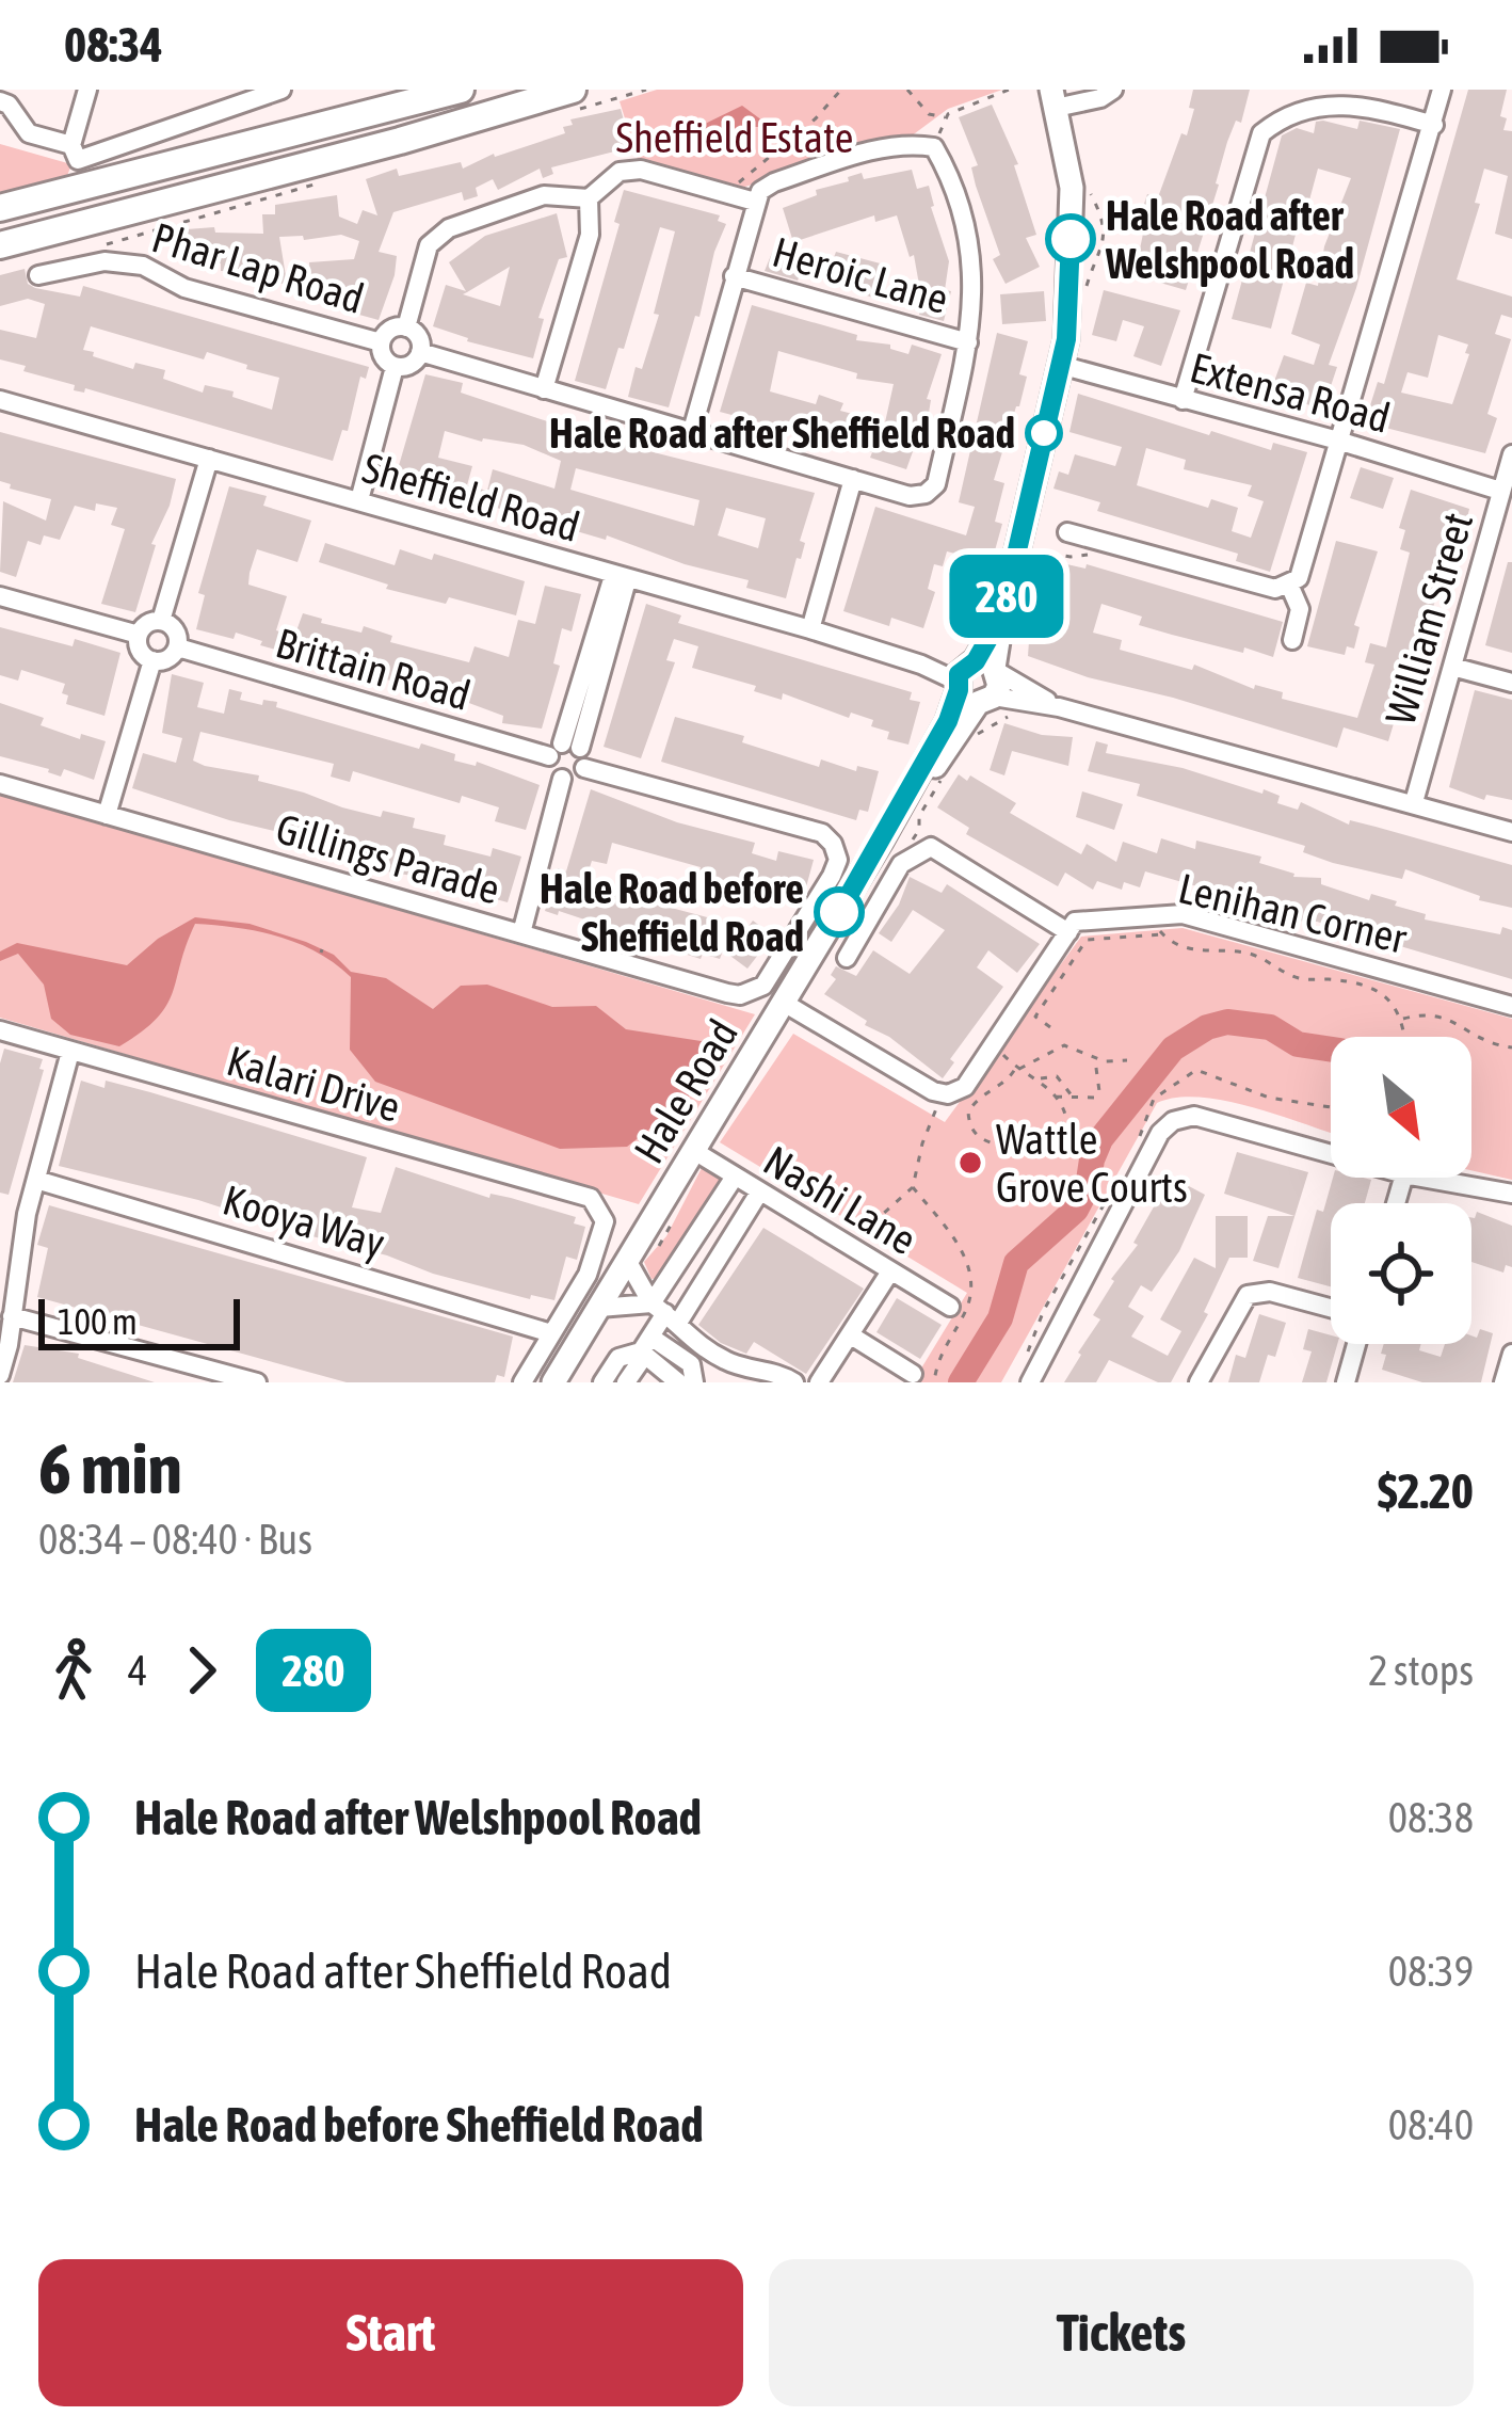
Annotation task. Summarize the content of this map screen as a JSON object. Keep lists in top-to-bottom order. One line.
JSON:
{"streets":{"main road":["Hale Road"],"street":["Phar Lap Road","Heroic Lane","Extensa Road","Sheffield Road","William Street","Brittain Road","Gillings Parade","Lenihan Corner","Kalari Drive","Nashi Lane","Kooya Way"]},"crossings":[["Extensa Road","William Street"],["Extensa Road","Hale Road"],["Sheffield Road","William Street"],["Sheffield Road","Hale Road"],["Brittain Road","Gillings Parade"],["Kalari Drive","Kooya Way"],["Hale Road","Nashi Lane"]],"parks":["Sheffield Estate"],"places":["Hale Road after Welshpool Road","Hale Road after Sheffield Road","Hale Road before Sheffield Road","Wattle Grove Courts"],"lines":["bus line 280"],"scale_bar":"100 m","north":"bottom right","page":{"status":"08:34","on_map":"280","scale":"100 m","heading":["6 min","08:34 – 08:40 · Bus","$2.20"],"legs":["4","280","2 stops"],"list":[{"name":"Hale Road after Welshpool Road","value":"08:38"},{"name":"Hale Road after Sheffield Road","value":"08:39"},{"name":"Hale Road before Sheffield Road","value":"08:40"}],"buttons":["Start","Tickets"]}}
